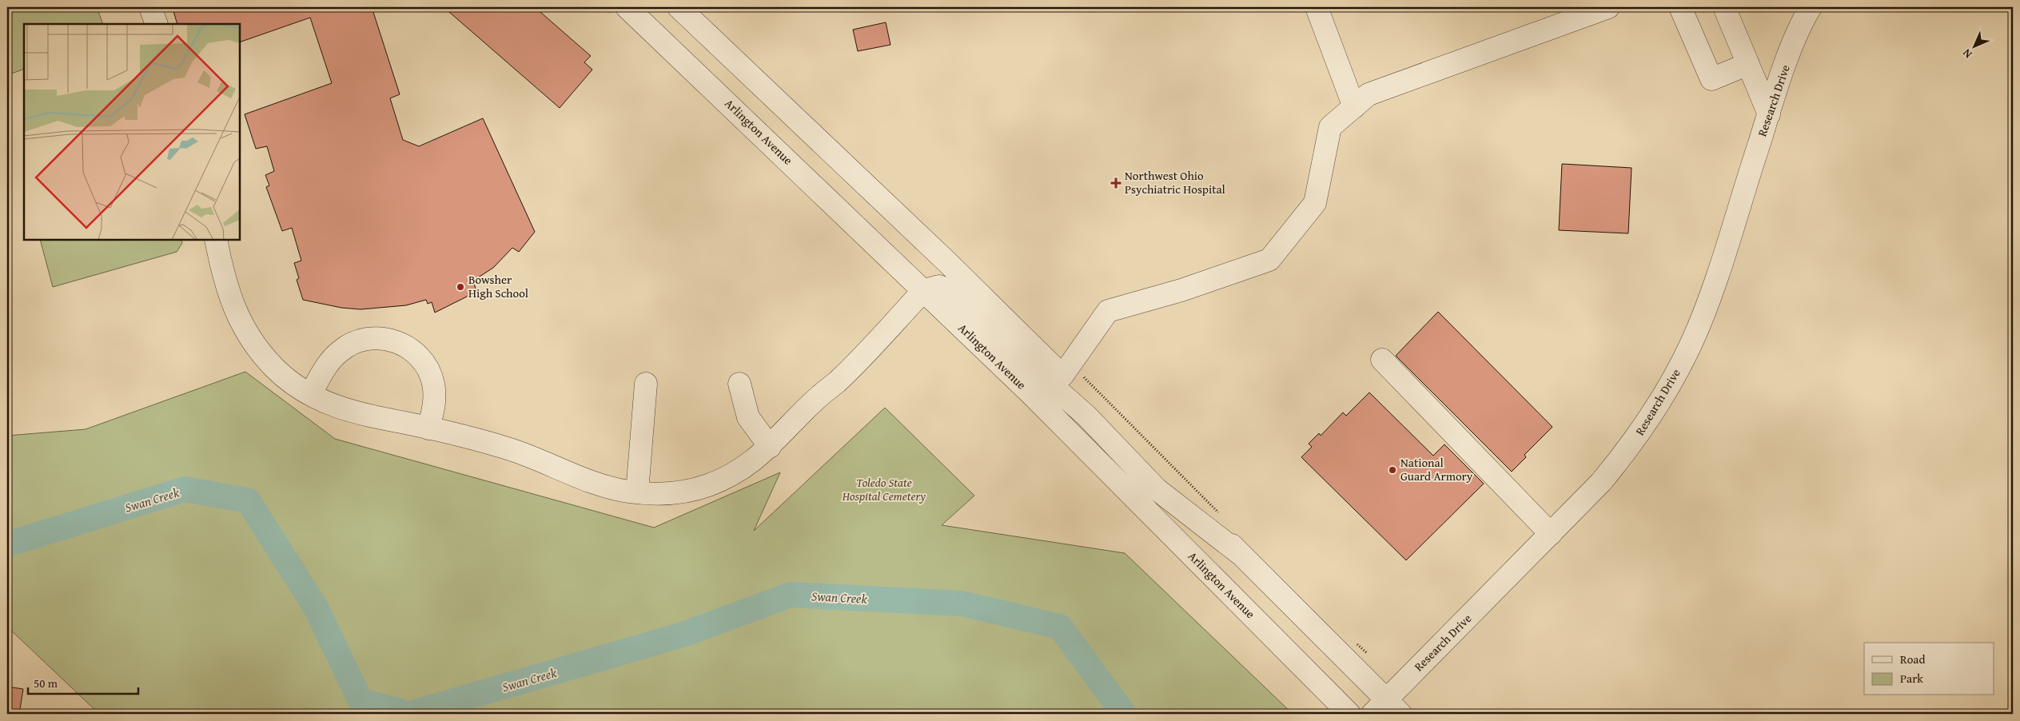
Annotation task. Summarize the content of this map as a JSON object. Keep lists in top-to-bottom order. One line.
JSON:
{"streets":{"street":["Research Drive","Arlington Avenue"]},"water":["Swan Creek"],"parks":["Toledo State Hospital Cemetery"],"places":{"health":["Northwest Ohio Psychiatric Hospital"],"other":["Bowsher High School","National Guard Armory"]},"legend":["Road","Park"],"scale_bar":"50 m","north":"bottom left"}
